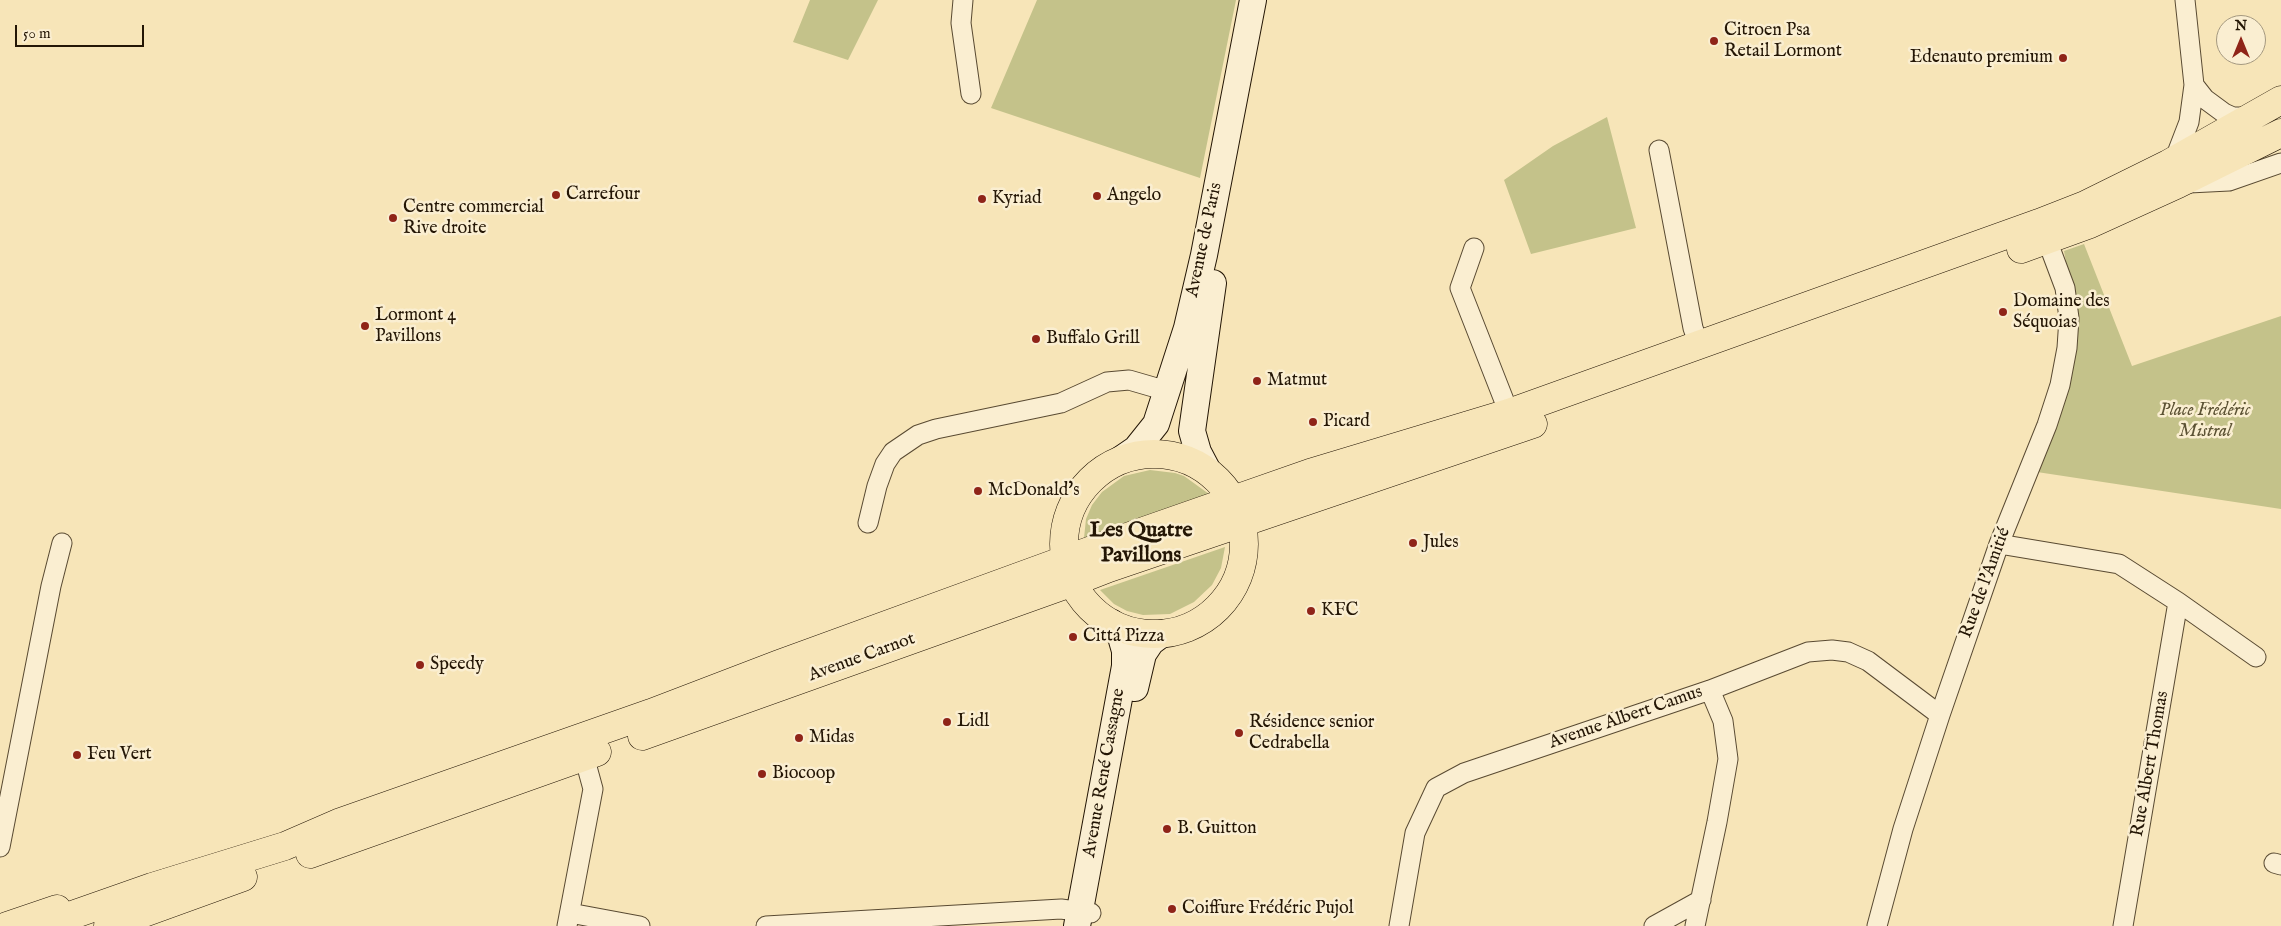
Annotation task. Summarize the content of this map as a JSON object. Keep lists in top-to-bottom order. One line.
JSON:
{"streets":{"main road":["Avenue de Paris","Avenue Carnot","Avenue René Cassagne"],"street":["Rue de l'Amitié","Avenue Albert Camus","Rue Albert Thomas"]},"crossings":[["Rue de l'Amitié","Avenue Albert Camus"]],"districts":["Les Quatre Pavillons"],"parks":["Place Frédéric Mistral"],"places":["Citroen Psa Retail Lormont","Edenauto premium","Carrefour","Angelo","Kyriad","Centre commercial Rive droite","Domaine des Séquoias","Lormont 4 Pavillons","Buffalo Grill","Matmut","Picard","McDonald's","Jules","KFC","Cittá Pizza","Speedy","Lidl","Résidence senior Cedrabella","Midas","Feu Vert","Biocoop","B. Guitton","Coiffure Frédéric Pujol"],"scale_bar":"50 m","north":"top"}
